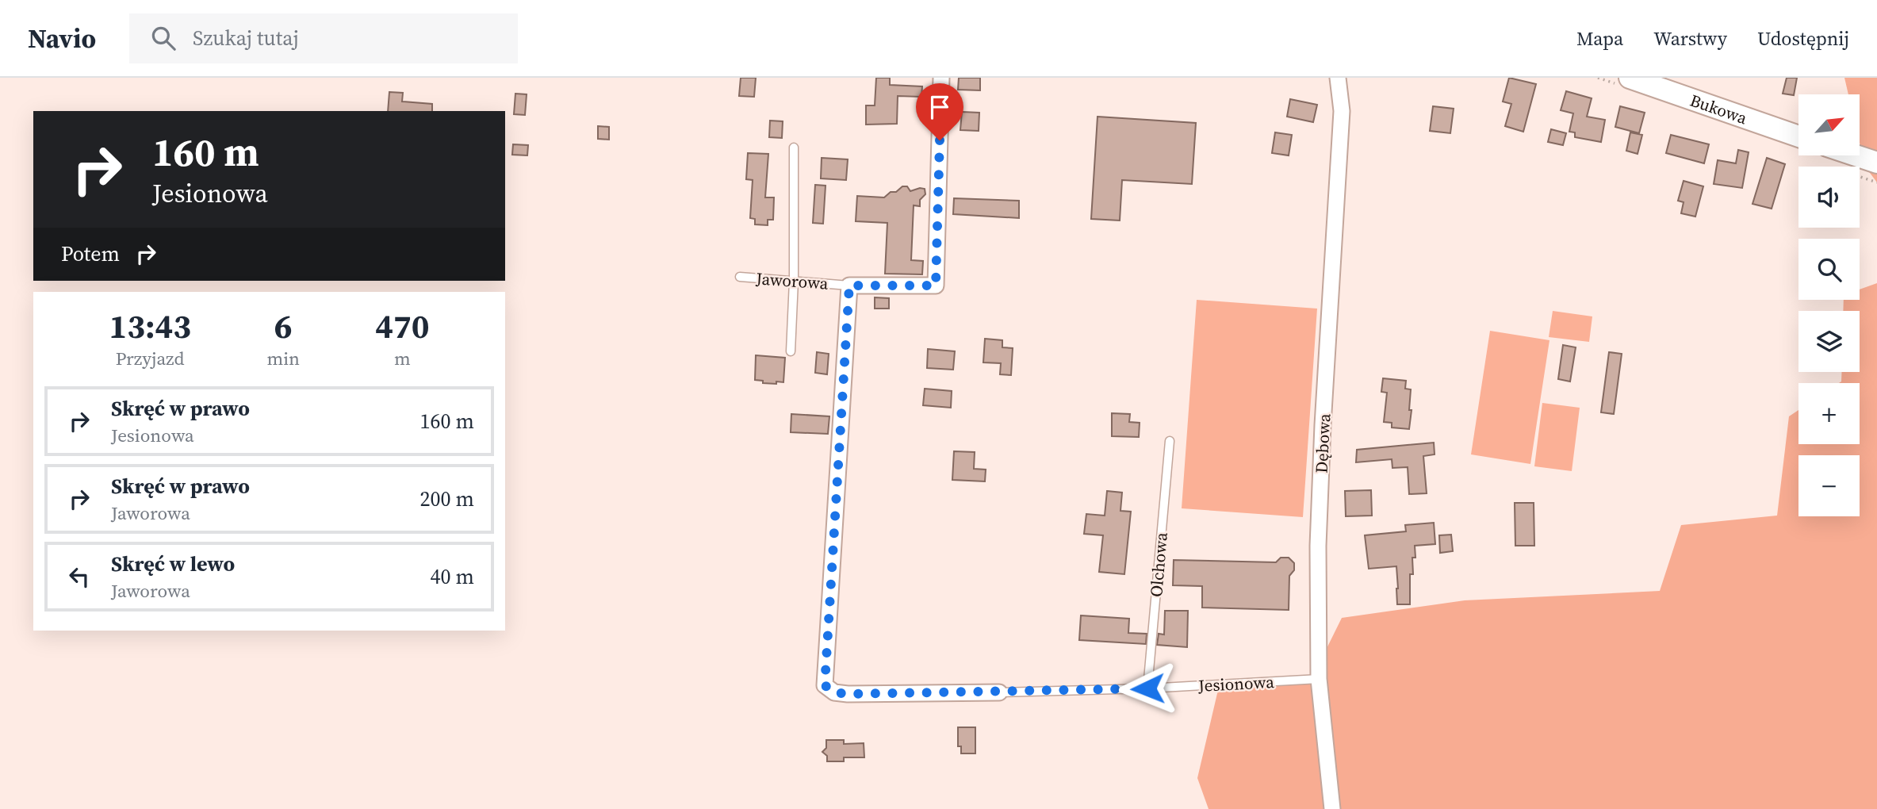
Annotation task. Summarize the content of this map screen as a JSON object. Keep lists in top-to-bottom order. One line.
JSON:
{"streets":{"street":["Bukowa","Jaworowa","Dębowa","Jesionowa"],"lane":["Olchowa"]},"crossings":[["Jaworowa","Jesionowa"],["Dębowa","Jesionowa"],["Olchowa","Jesionowa"]],"north":"top right","page":{"header":"Navio","search":"Szukaj tutaj","nav":["Mapa","Warstwy","Udostępnij"],"map_buttons":["+","−"],"turn":["160 m","Jesionowa"],"then":"Potem","eta":["13:43","Przyjazd","6","min","470","m"],"list":[{"name":"Skręć w prawo","note":"Jesionowa","value":"160 m"},{"name":"Skręć w prawo","note":"Jaworowa","value":"200 m"},{"name":"Skręć w lewo","note":"Jaworowa","value":"40 m"}]}}
